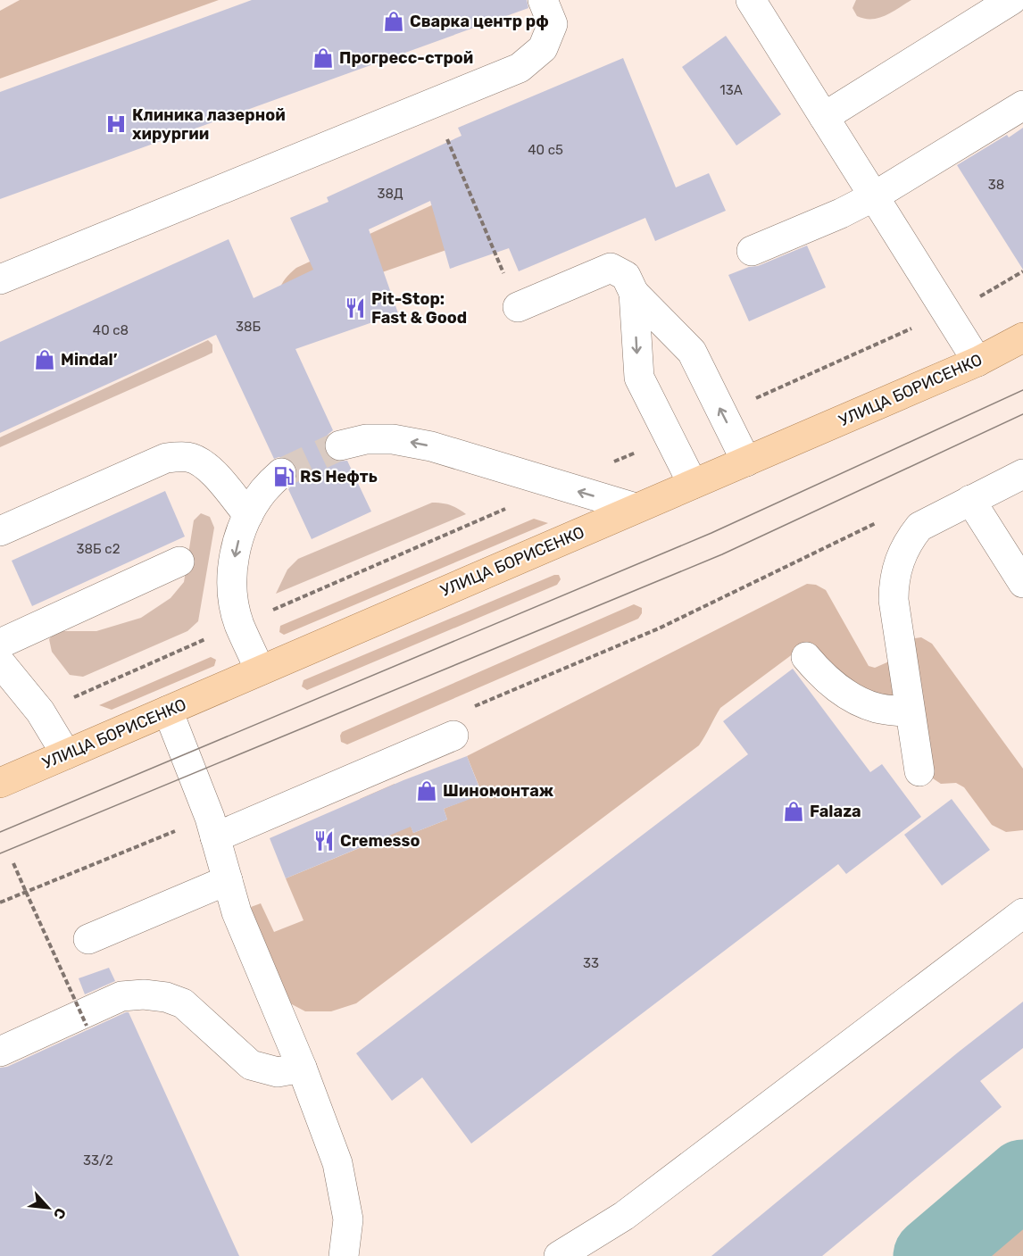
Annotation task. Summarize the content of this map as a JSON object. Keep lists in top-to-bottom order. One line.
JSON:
{"streets":{"main road":["УЛИЦА БОРИСЕНКО"]},"places":{"shop":["Сварка центр рф","Прогресс-строй","Mindal’","Шиномонтаж","Falaza"],"hospital":["Клиника лазерной хирургии"],"restaurant":["Pit-Stop: Fast & Good","Cremesso"],"fuel station":["RS Нефть"]},"house_numbers":["13А","40 с5","38","38Д","38Б","40 с8","38Б с2","33","33/2"],"north":"bottom right"}
